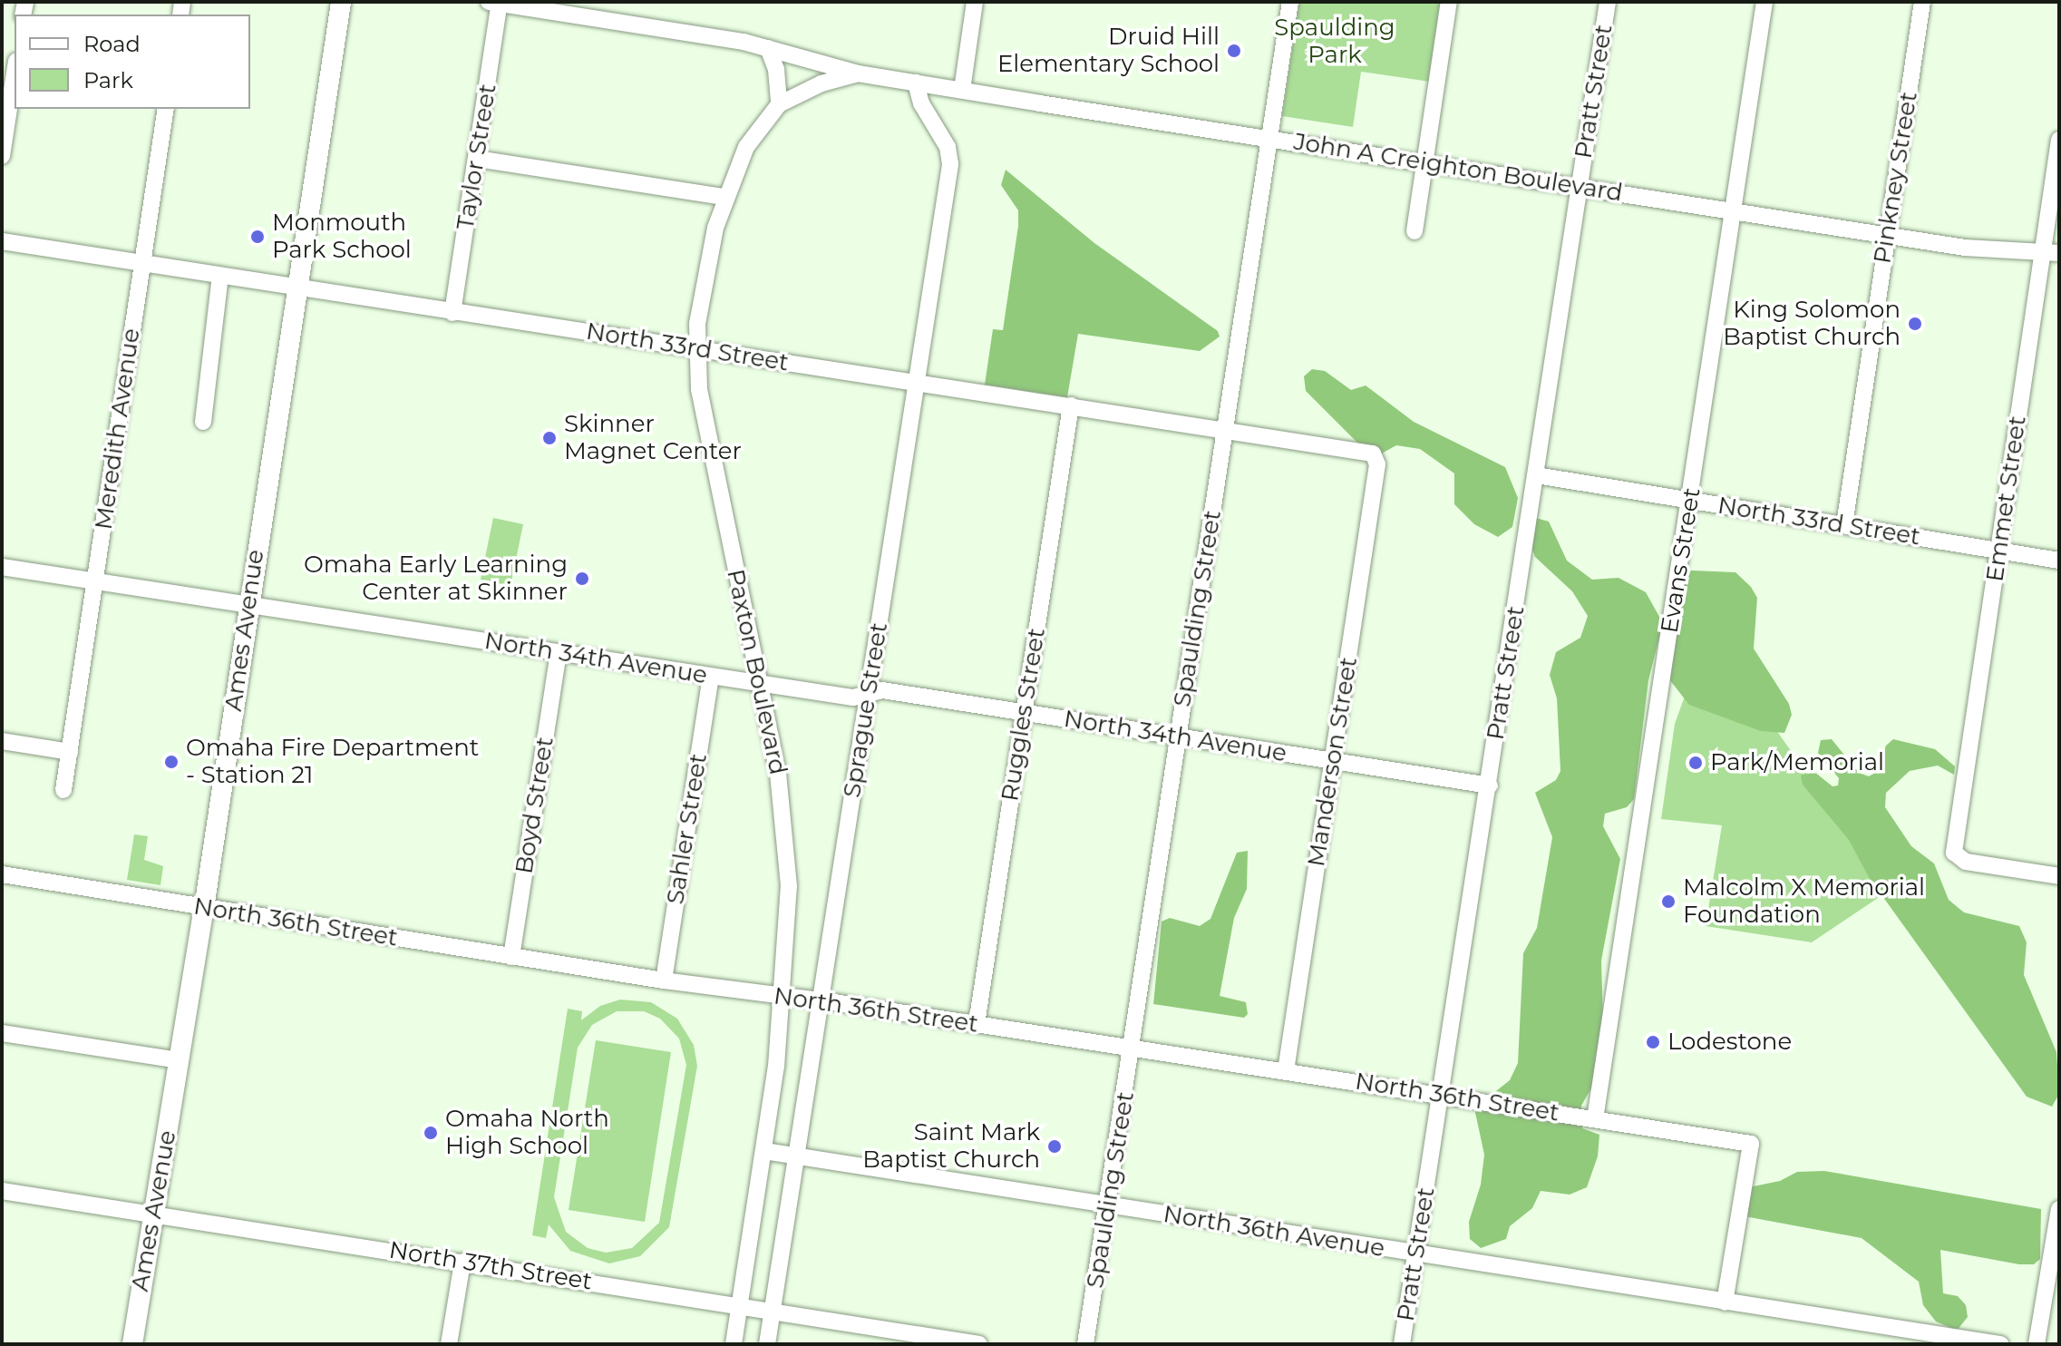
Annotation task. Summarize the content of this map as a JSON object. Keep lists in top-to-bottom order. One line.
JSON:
{"streets":{"main road":["Ames Avenue"],"street":["Pratt Street","Taylor Street","John A Creighton Boulevard","Pinkney Street","North 33rd Street","Meredith Avenue","Emmet Street","Evans Street","Spaulding Street","North 34th Avenue","Paxton Boulevard","Sprague Street","Ruggles Street","Manderson Street","Boyd Street","Sahler Street","North 36th Street","North 36th Avenue","North 37th Street"]},"crossings":[["Pratt Street","John A Creighton Boulevard"],["Pratt Street","North 33rd Street"],["Pratt Street","North 34th Avenue"],["Pratt Street","North 36th Street"],["Pratt Street","North 36th Avenue"],["Taylor Street","John A Creighton Boulevard"],["Taylor Street","North 33rd Street"],["John A Creighton Boulevard","Pinkney Street"],["John A Creighton Boulevard","Emmet Street"],["John A Creighton Boulevard","Evans Street"],["John A Creighton Boulevard","Spaulding Street"],["John A Creighton Boulevard","Paxton Boulevard"],["John A Creighton Boulevard","Sprague Street"],["Pinkney Street","North 33rd Street"],["North 33rd Street","Meredith Avenue"],["North 33rd Street","Emmet Street"],["North 33rd Street","Evans Street"],["North 33rd Street","Spaulding Street"],["North 33rd Street","Ames Avenue"],["North 33rd Street","Paxton Boulevard"],["North 33rd Street","Sprague Street"],["North 33rd Street","Ruggles Street"],["North 33rd Street","Manderson Street"],["Meredith Avenue","North 34th Avenue"],["Evans Street","North 36th Street"],["Spaulding Street","North 34th Avenue"],["Spaulding Street","North 36th Street"],["Spaulding Street","North 36th Avenue"],["Ames Avenue","North 34th Avenue"],["Ames Avenue","North 36th Street"],["Ames Avenue","North 37th Street"],["North 34th Avenue","Paxton Boulevard"],["North 34th Avenue","Sprague Street"],["North 34th Avenue","Ruggles Street"],["North 34th Avenue","Manderson Street"],["North 34th Avenue","Boyd Street"],["North 34th Avenue","Sahler Street"],["Paxton Boulevard","North 36th Street"],["Paxton Boulevard","North 36th Avenue"],["Paxton Boulevard","North 37th Street"],["Sprague Street","North 36th Street"],["Sprague Street","North 36th Avenue"],["Sprague Street","North 37th Street"],["Ruggles Street","North 36th Street"],["Manderson Street","North 36th Street"],["Boyd Street","North 36th Street"],["Sahler Street","North 36th Street"],["North 36th Street","North 36th Avenue"]],"parks":["Spaulding Park"],"places":["Druid Hill Elementary School","Monmouth Park School","King Solomon Baptist Church","Skinner Magnet Center","Omaha Early Learning Center at Skinner","Omaha Fire Department - Station 21","Park/Memorial","Malcolm X Memorial Foundation","Lodestone","Omaha North High School","Saint Mark Baptist Church"],"legend":["Road","Park"]}
